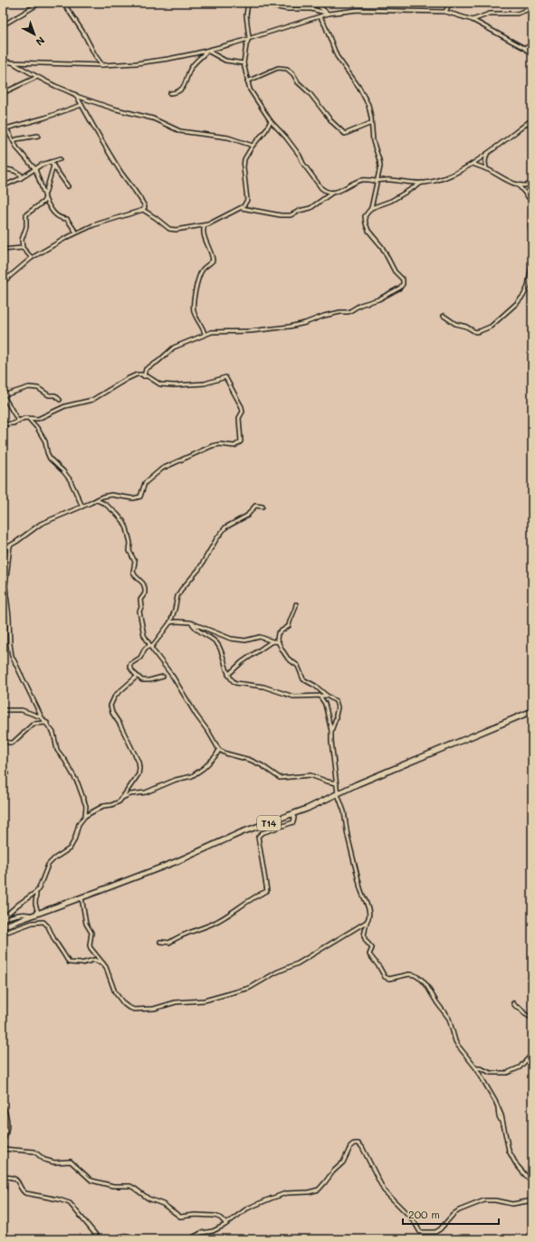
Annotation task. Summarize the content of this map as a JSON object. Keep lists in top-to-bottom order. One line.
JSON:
{"streets":{"highway":["T14"]},"scale_bar":"200 m","north":"bottom right"}
